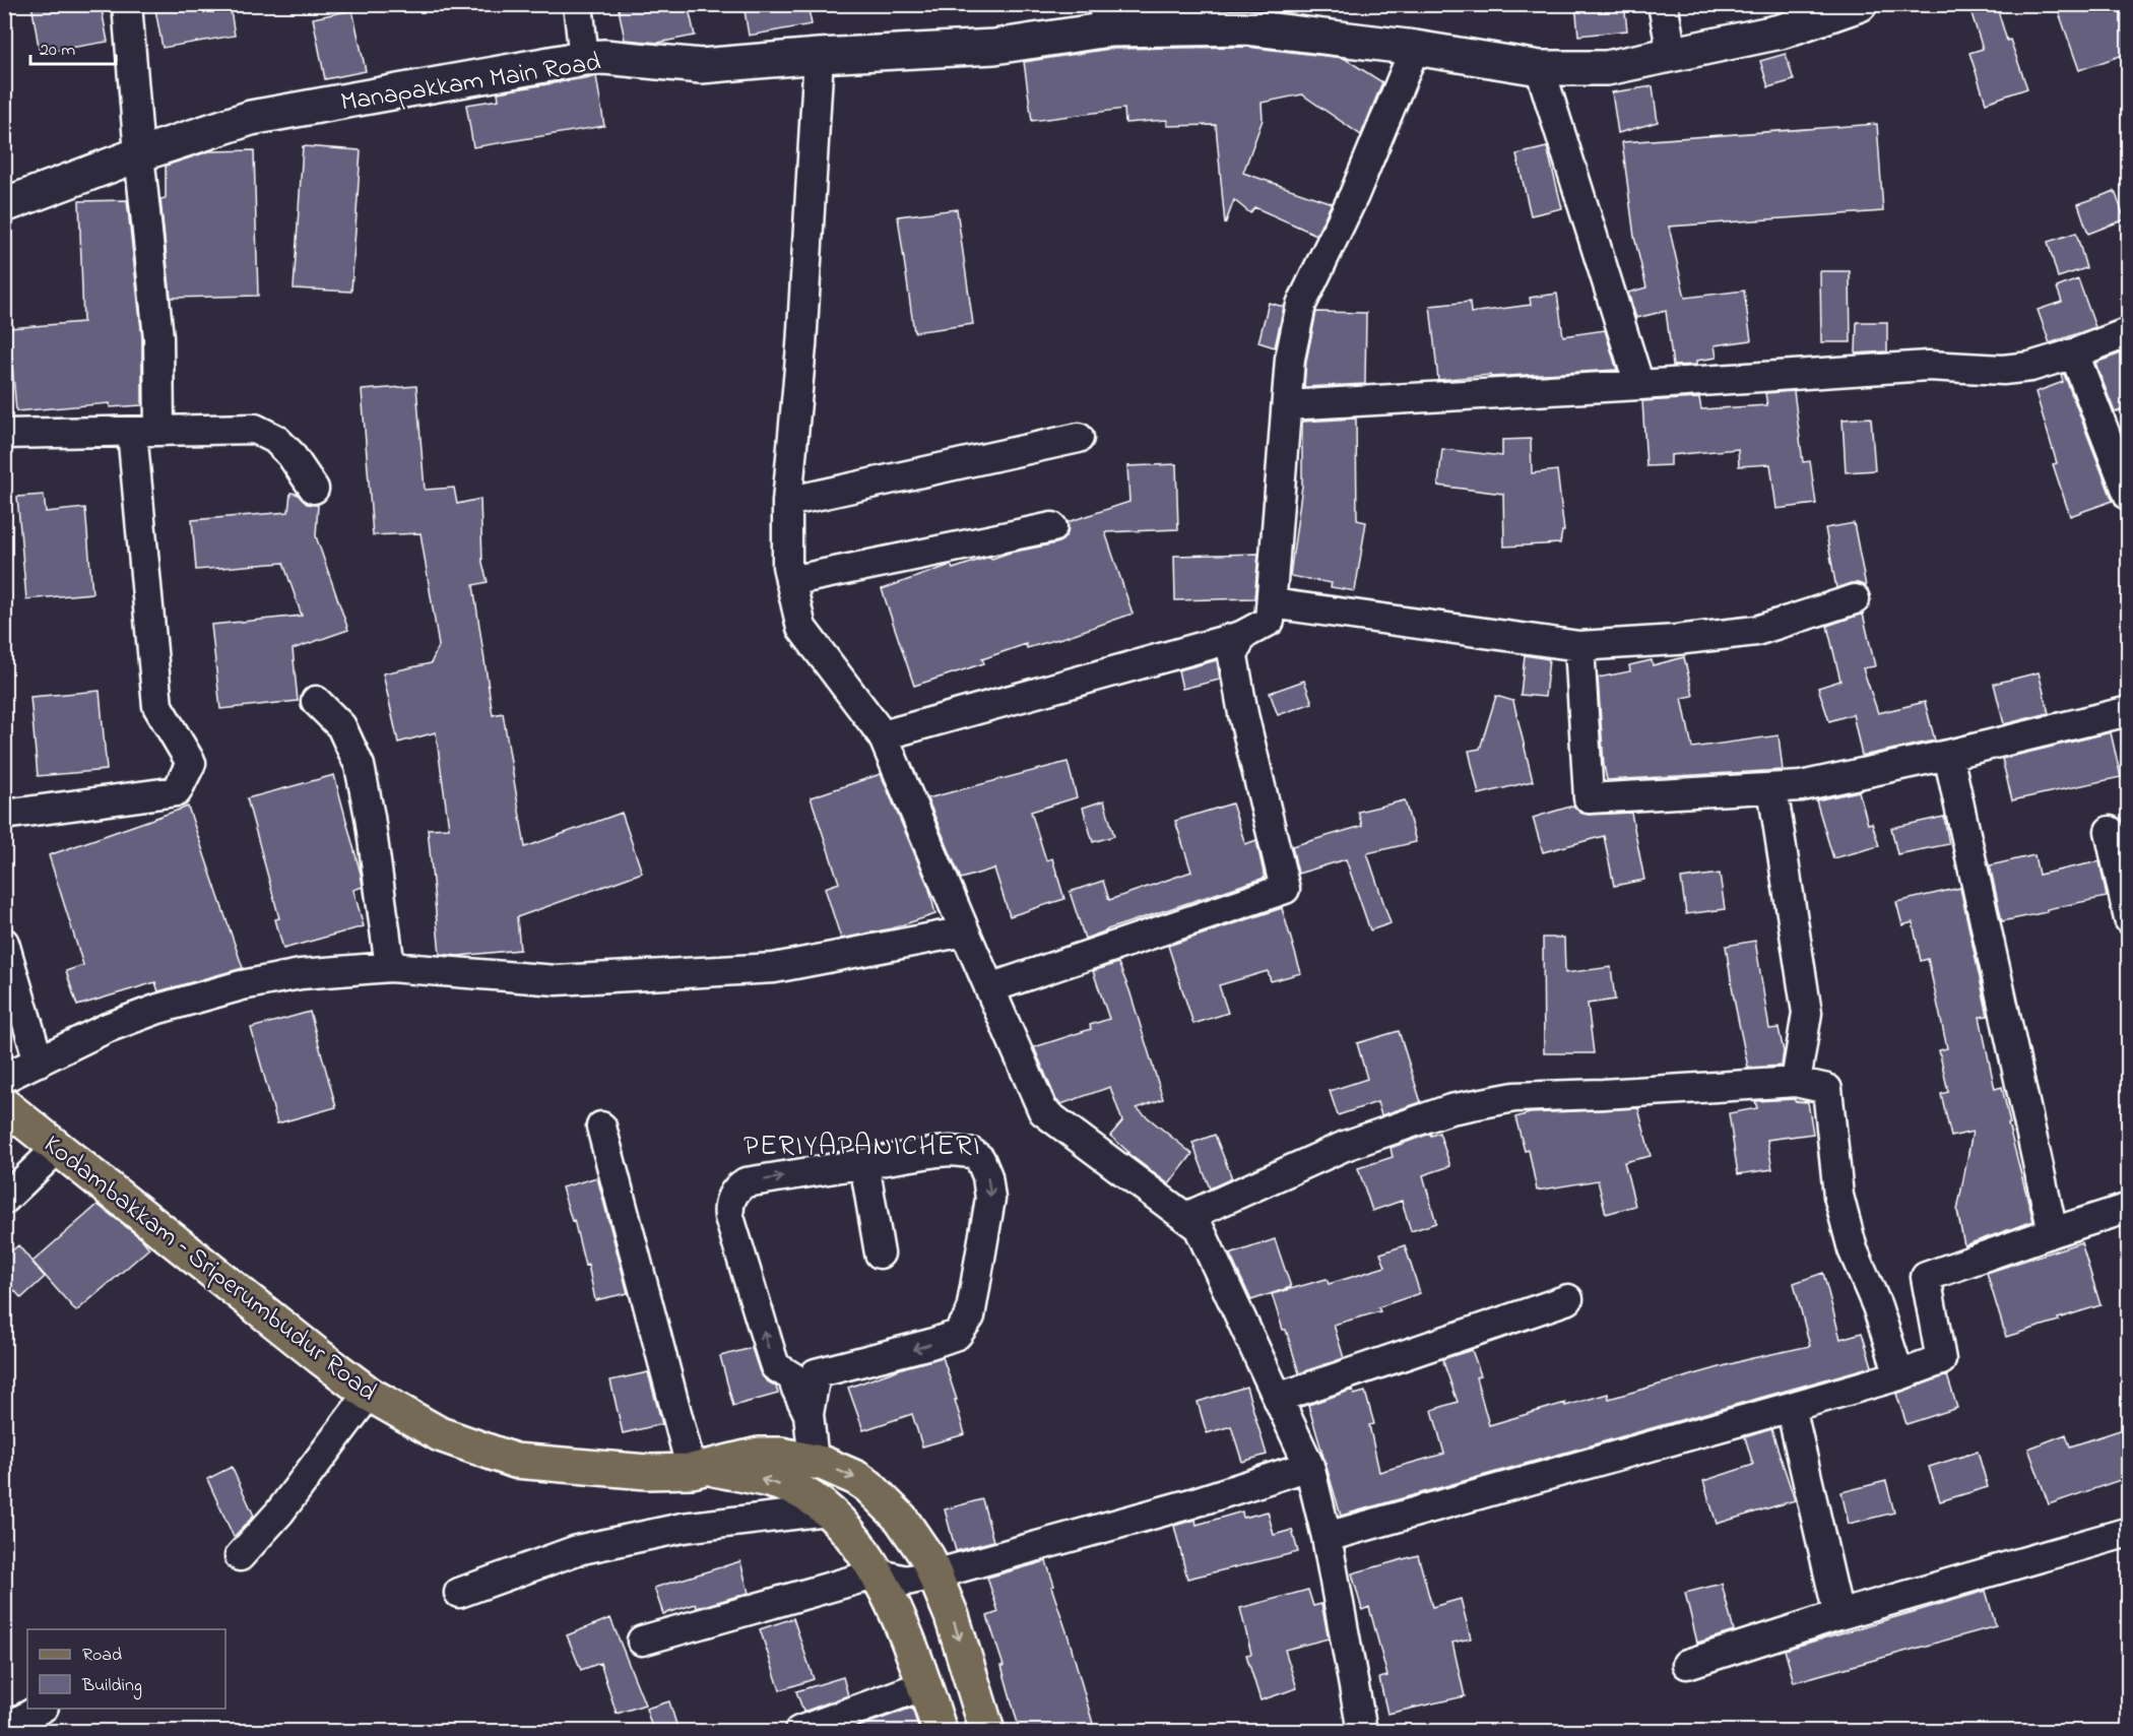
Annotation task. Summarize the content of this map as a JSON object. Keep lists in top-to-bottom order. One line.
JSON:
{"streets":{"main road":["Manapakkam Main Road","Kodambakkam – Sriperumbudur Road"]},"districts":["PERIYAPANICHERI"],"legend":["Road","Building"],"scale_bar":"20 m"}
